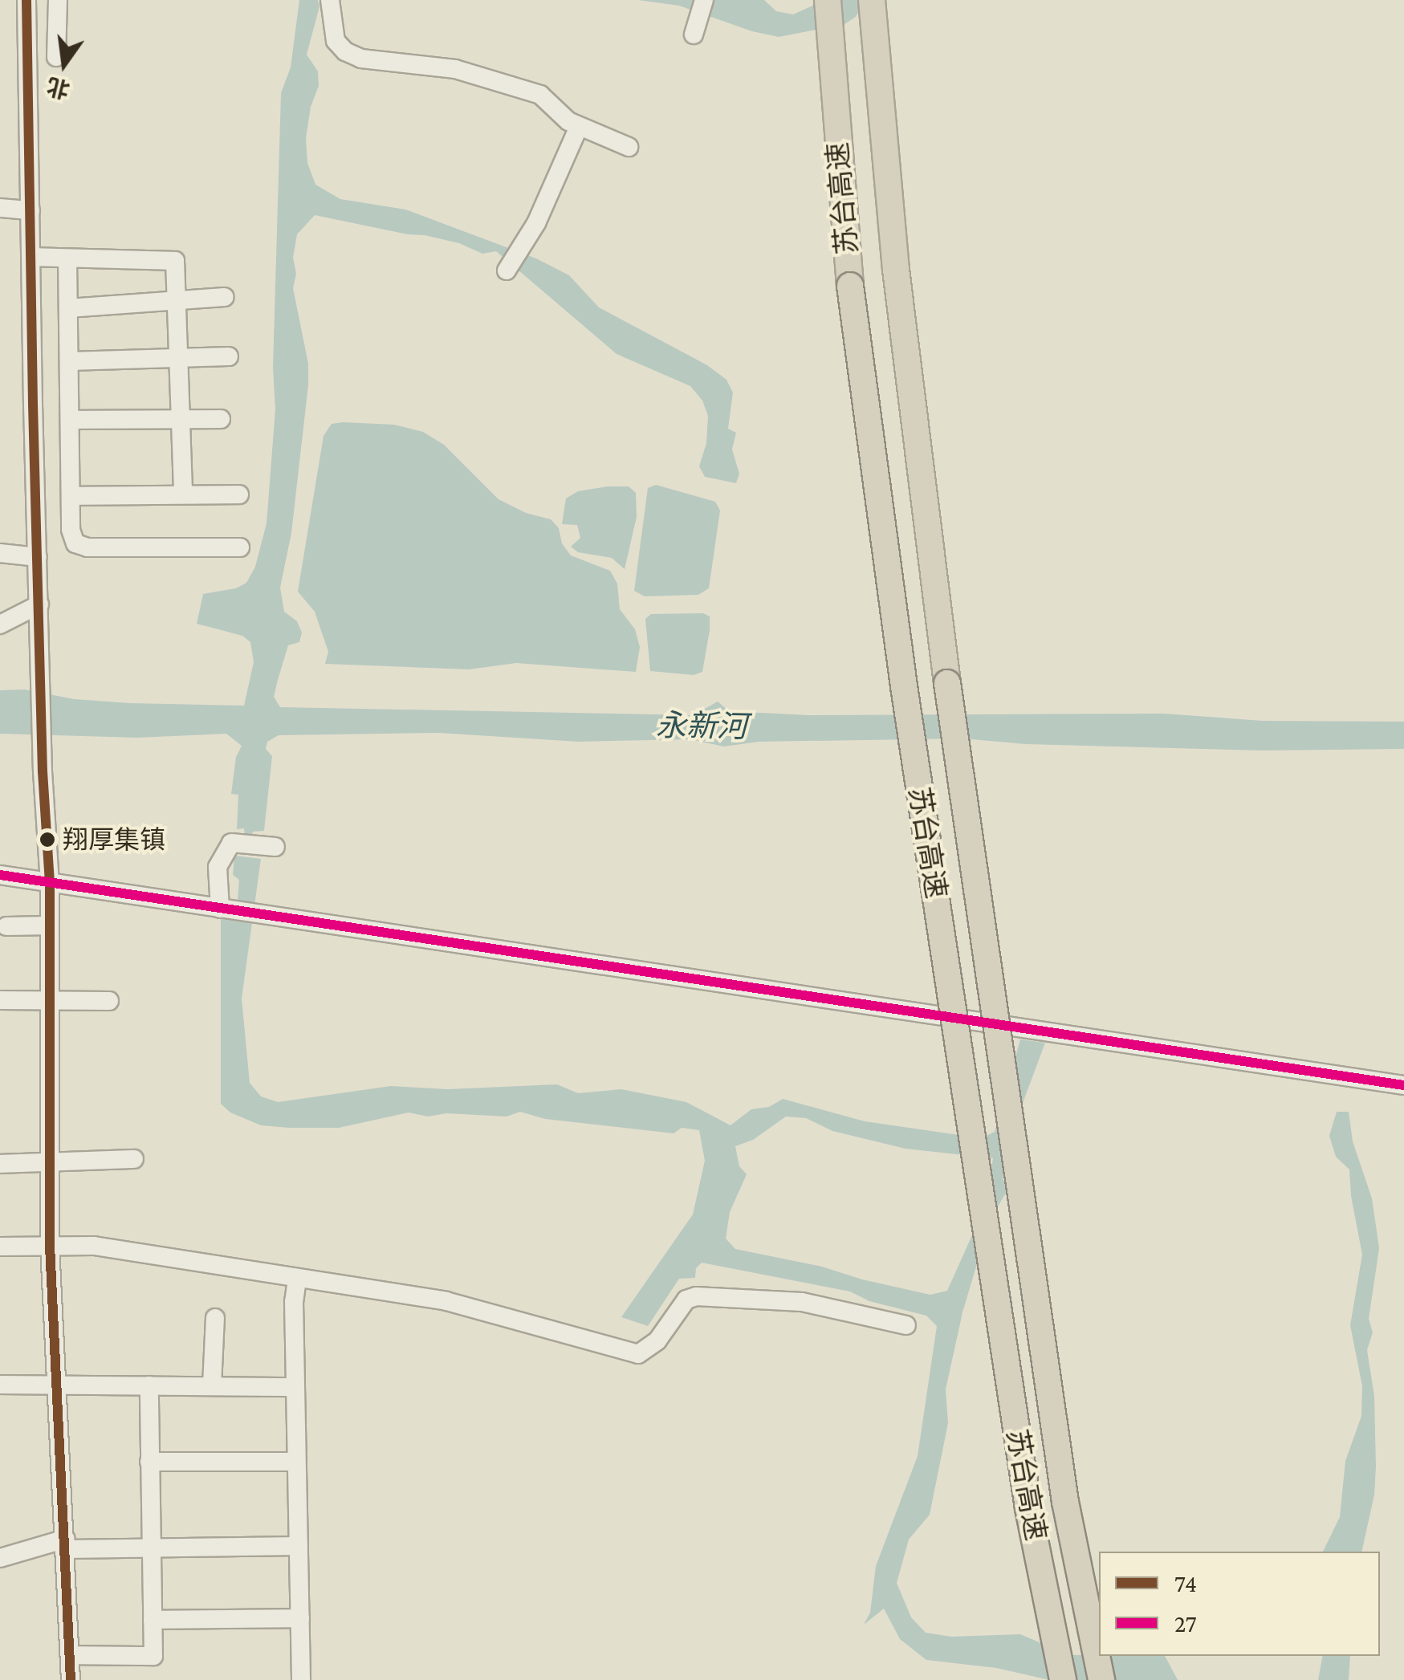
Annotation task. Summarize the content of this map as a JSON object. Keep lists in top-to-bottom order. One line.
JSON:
{"streets":{"highway":["苏台高速"]},"water":["永新河"],"places":["翔厚集镇"],"lines":["transit line 74","transit line 27"],"legend":["74","27"],"north":"bottom"}
